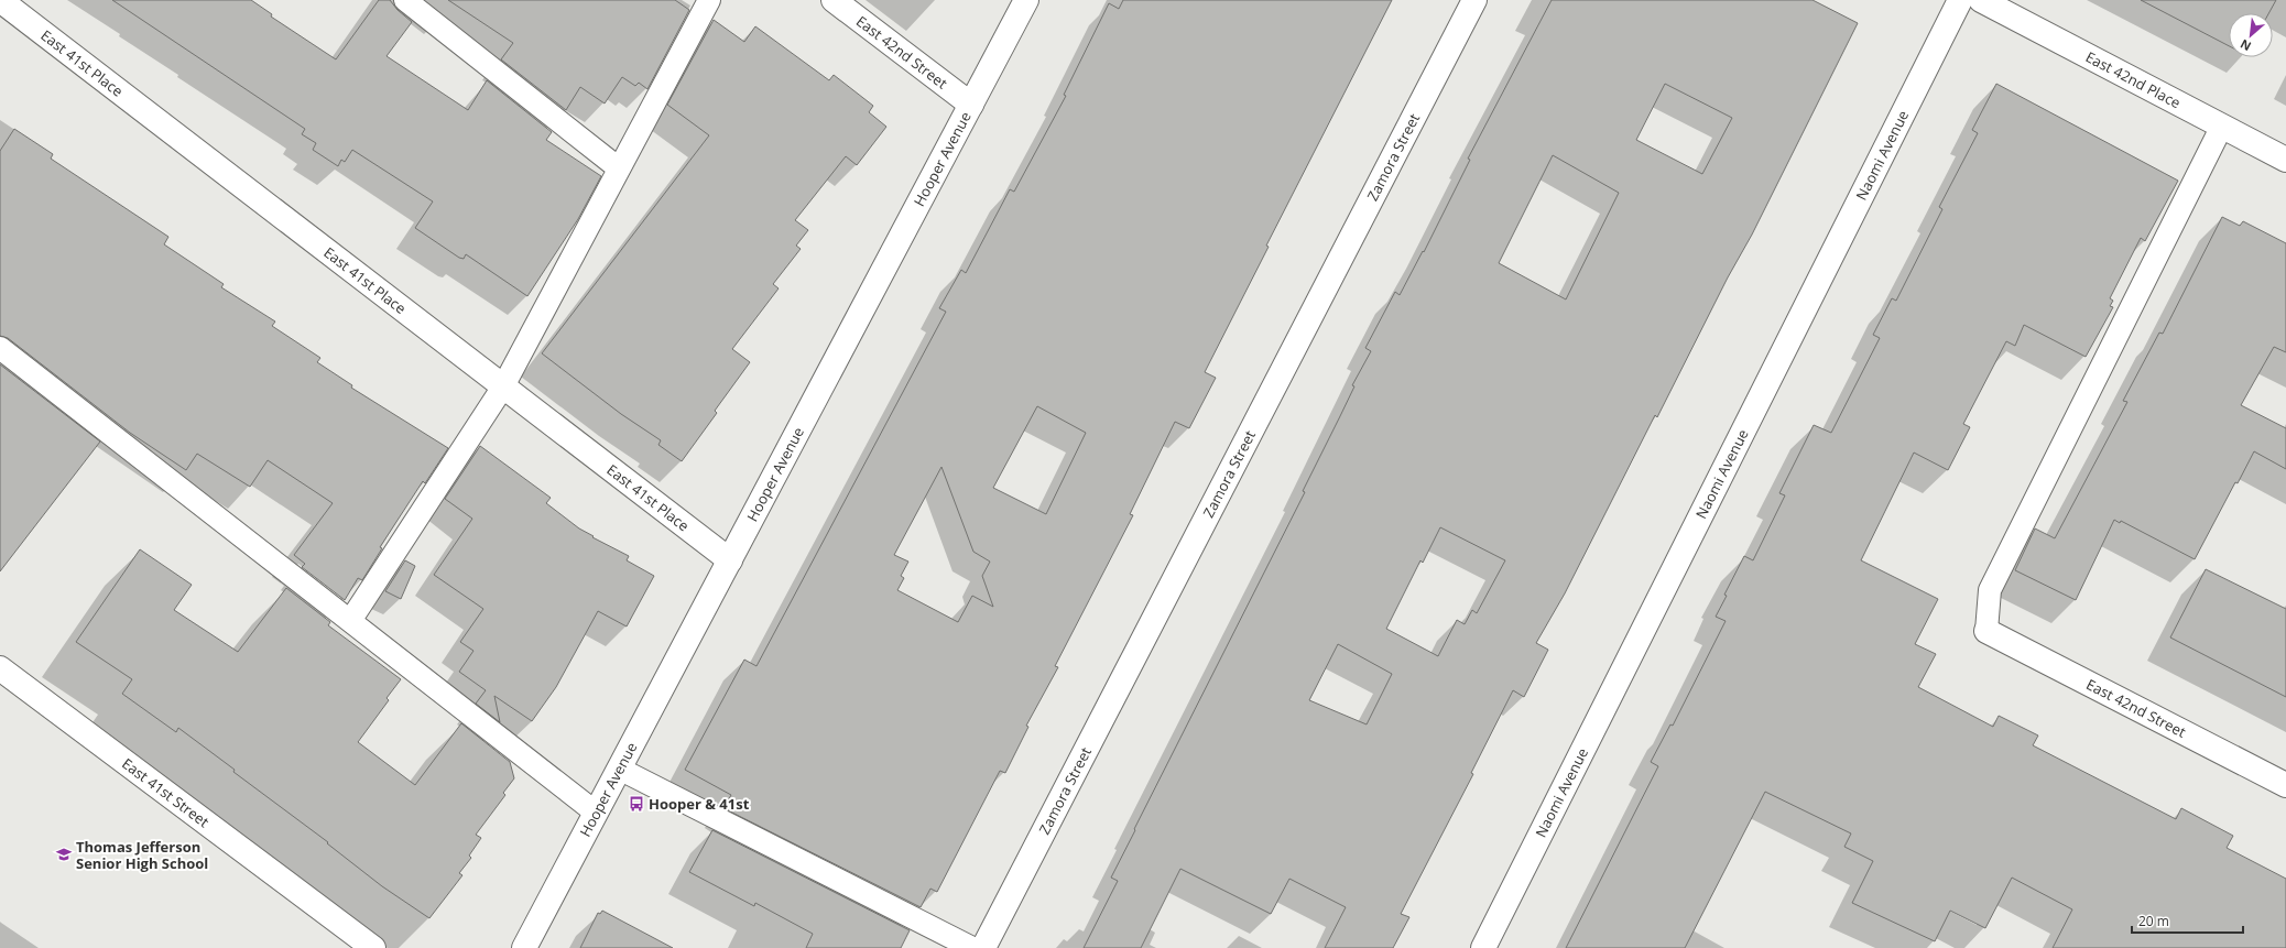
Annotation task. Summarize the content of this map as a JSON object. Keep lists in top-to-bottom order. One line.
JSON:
{"streets":{"street":["East 42nd Street","East 41st Place","East 42nd Place","Naomi Avenue","Zamora Street","Hooper Avenue","East 41st Street"]},"crossings":[["East 42nd Street","Hooper Avenue"],["East 41st Place","Hooper Avenue"]],"places":{"bus stop":["Hooper & 41st"],"school or university":["Thomas Jefferson Senior High School"]},"scale_bar":"20 m","north":"bottom left"}
